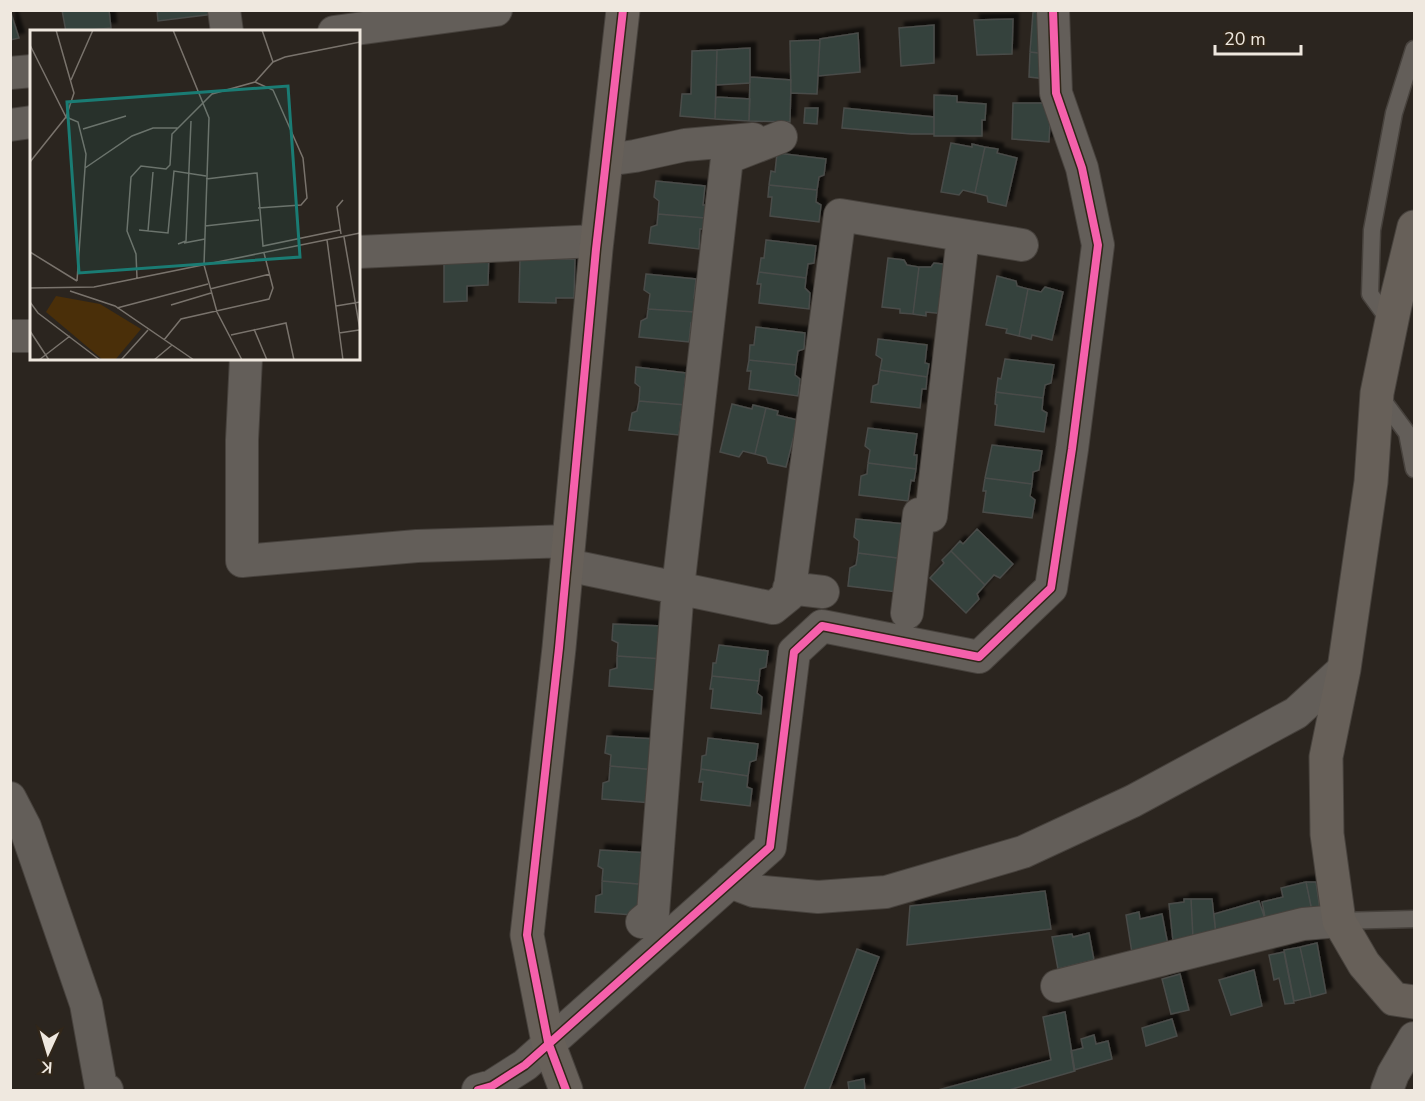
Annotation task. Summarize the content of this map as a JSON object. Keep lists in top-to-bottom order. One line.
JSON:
{"scale_bar":"20 m","north":"bottom"}
